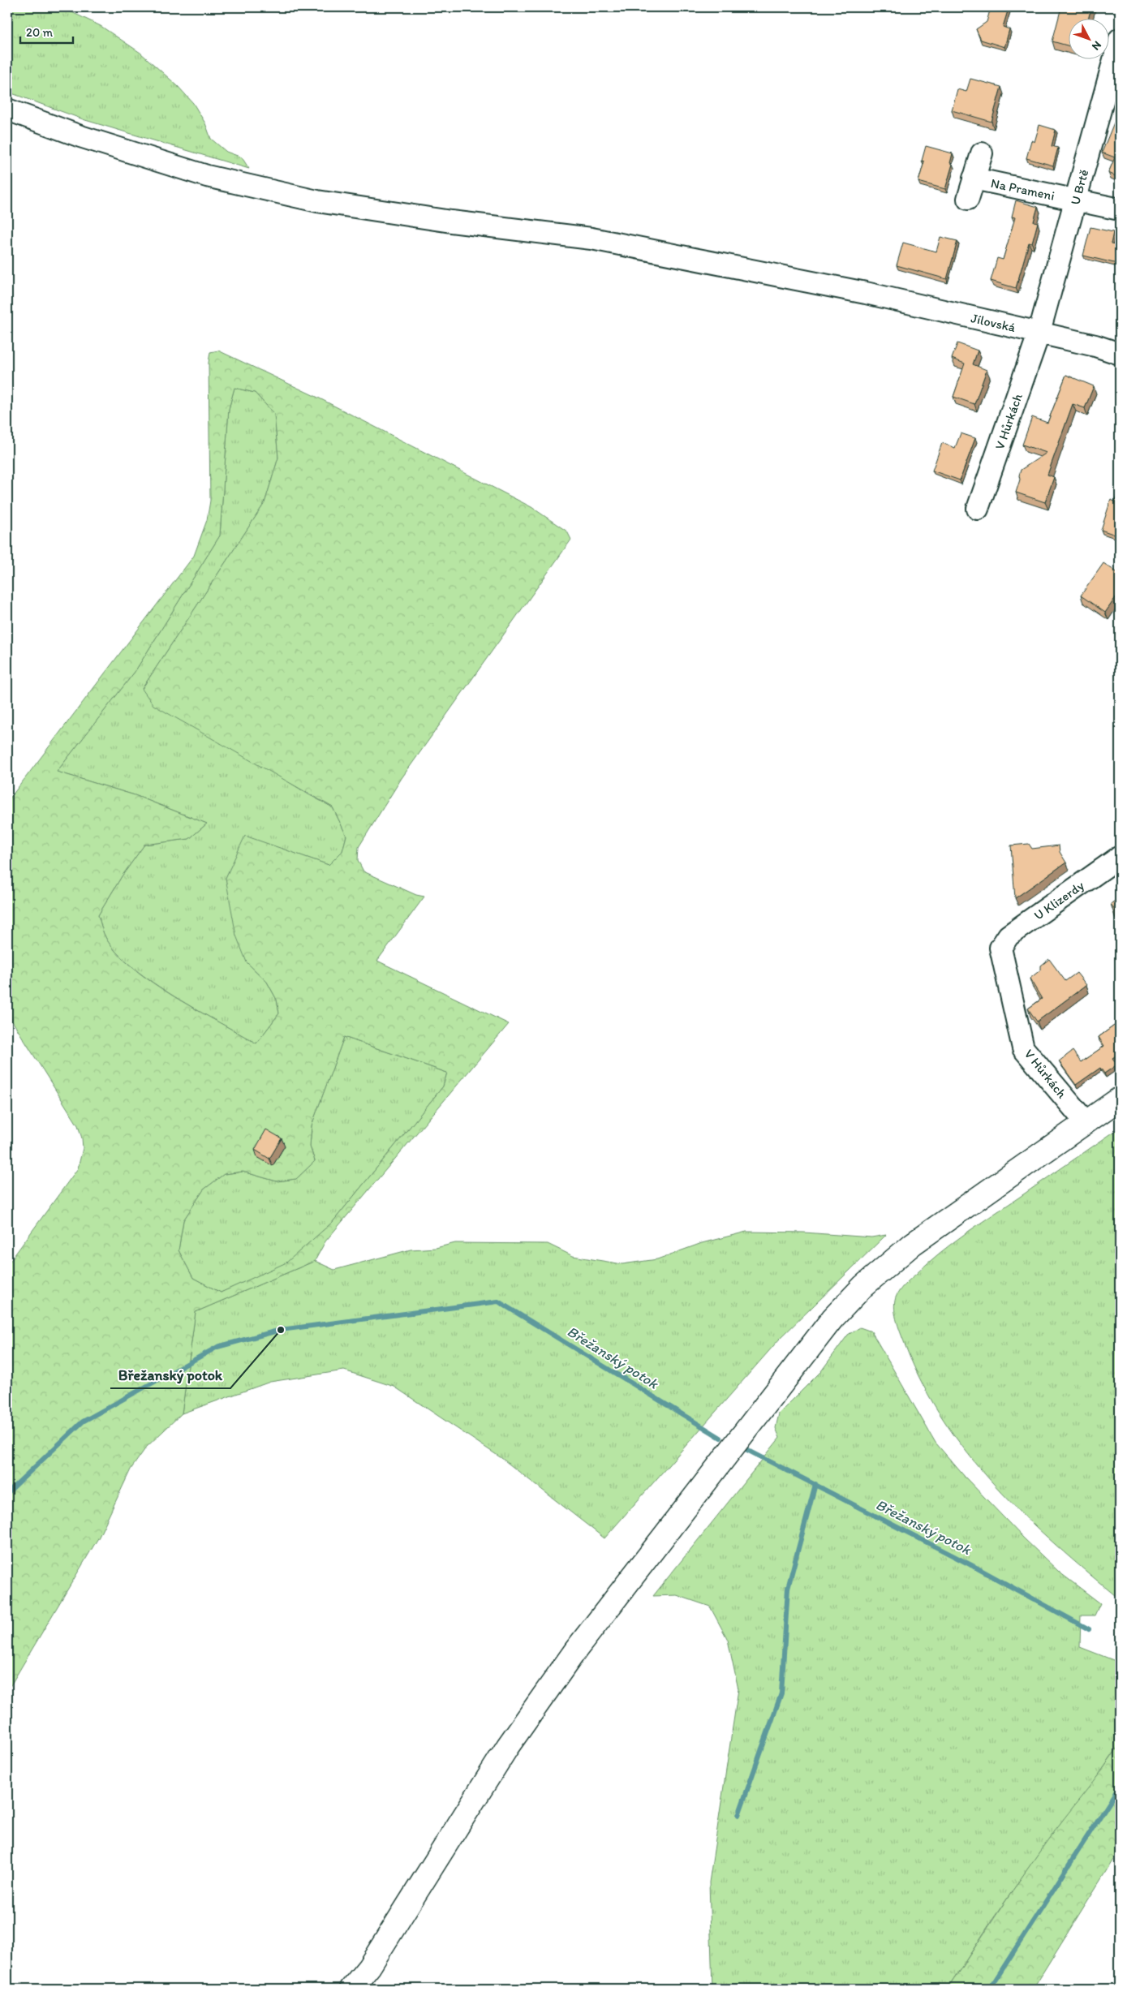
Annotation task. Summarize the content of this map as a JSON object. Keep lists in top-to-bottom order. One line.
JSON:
{"streets":{"street":["U Brtě","Na Prameni","Jílovská","V Hůrkách","U Klizerdy"]},"crossings":[["U Brtě","Na Prameni"],["U Brtě","Jílovská"],["U Brtě","V Hůrkách"],["Jílovská","V Hůrkách"],["V Hůrkách","U Klizerdy"]],"water":["Břežanský potok"],"places":["Břežanský potok"],"scale_bar":"20 m","north":"bottom right"}
